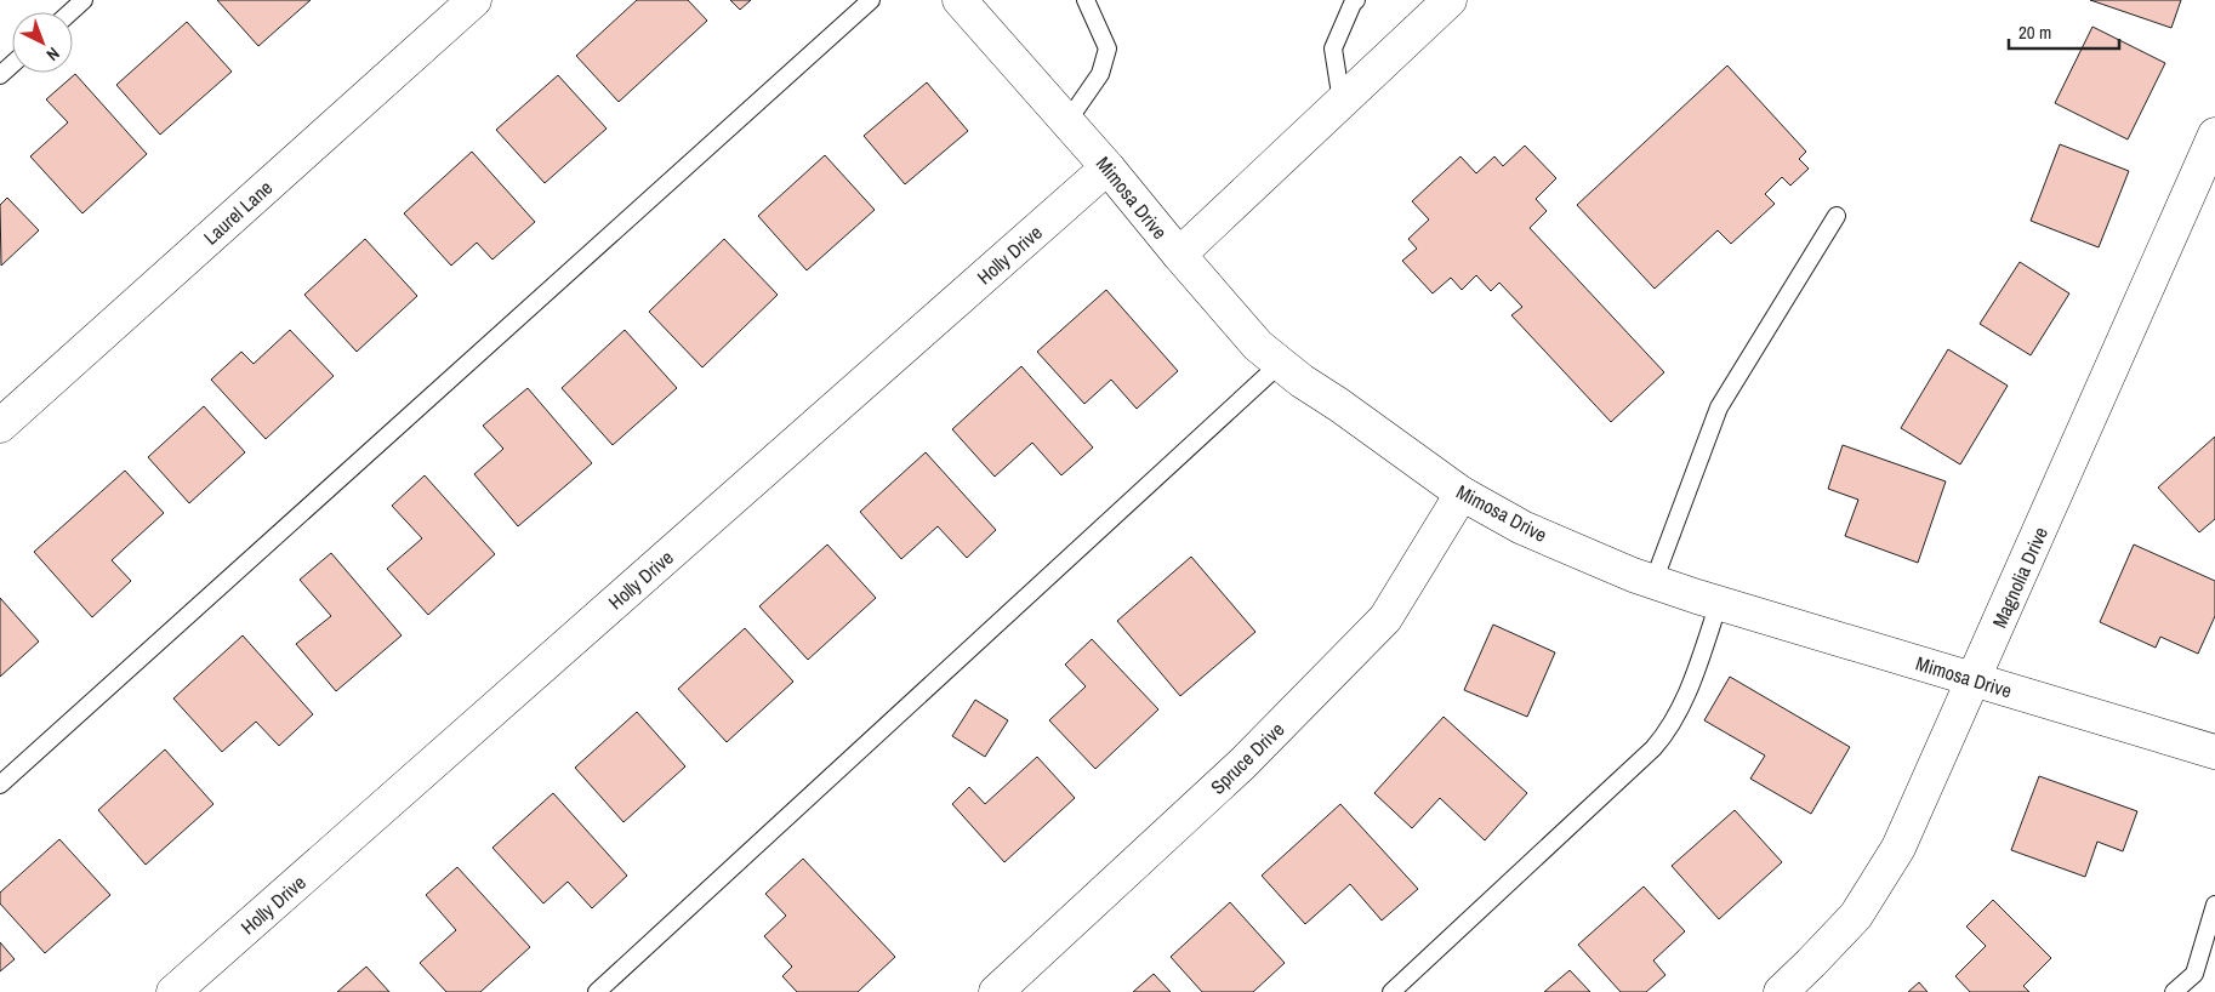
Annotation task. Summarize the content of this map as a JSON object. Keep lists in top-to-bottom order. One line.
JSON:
{"streets":{"street":["Mimosa Drive","Laurel Lane","Holly Drive","Magnolia Drive","Spruce Drive"]},"crossings":[["Mimosa Drive","Holly Drive"],["Mimosa Drive","Magnolia Drive"],["Mimosa Drive","Spruce Drive"]],"scale_bar":"20 m","north":"bottom right"}
